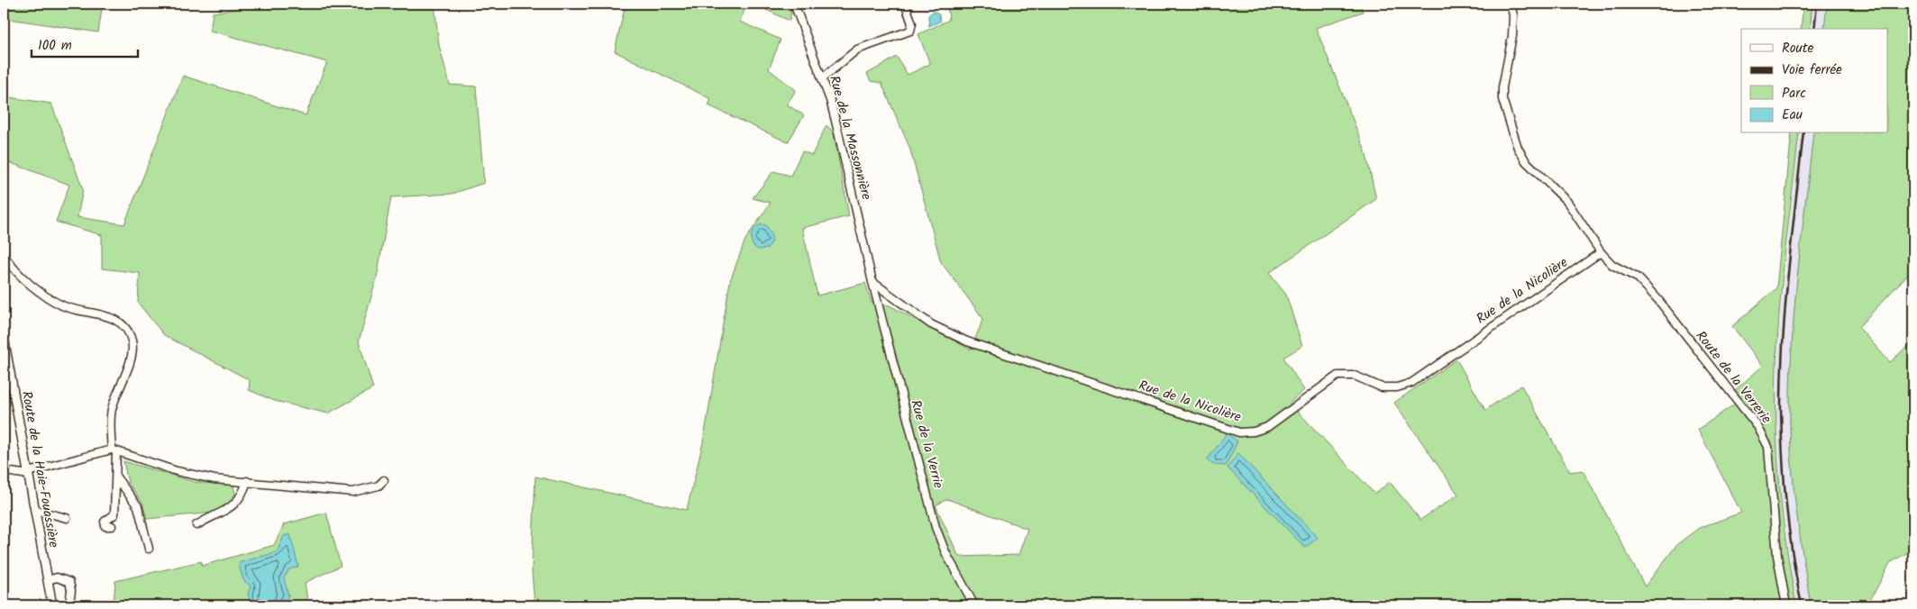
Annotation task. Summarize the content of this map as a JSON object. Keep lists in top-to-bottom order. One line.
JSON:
{"streets":{"street":["Rue de la Massonnière","Rue de la Nicolière","Route de la Verrerie","Rue de la Verrie","Route de la Haie-Fouassière"]},"crossings":[["Rue de la Massonnière","Rue de la Nicolière"],["Rue de la Massonnière","Rue de la Verrie"],["Rue de la Nicolière","Route de la Verrerie"],["Rue de la Nicolière","Rue de la Verrie"]],"legend":["Route","Voie ferrée","Parc","Eau"],"scale_bar":"100 m"}
